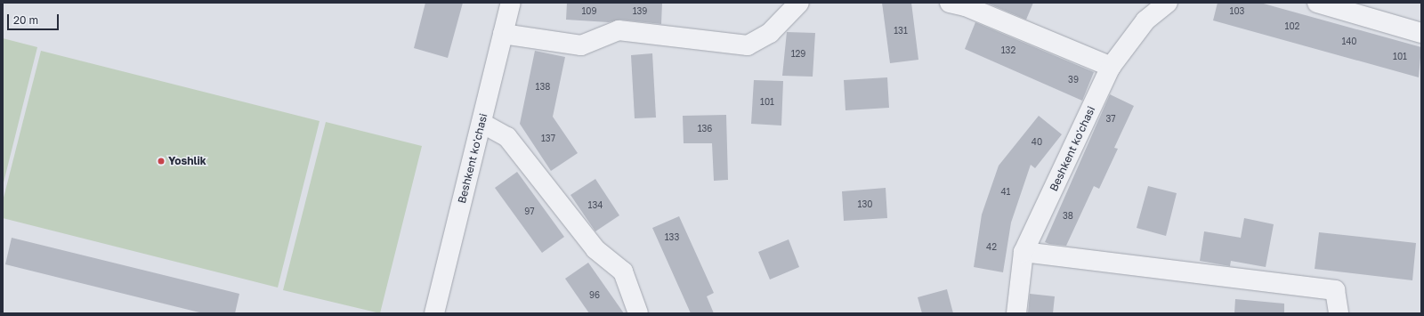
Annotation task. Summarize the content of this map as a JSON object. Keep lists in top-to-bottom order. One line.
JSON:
{"streets":{"street":["Beshkent ko'chasi"]},"places":["Yoshlik"],"house_numbers":["109","139","103","102","131","140","132","129","101","39","138","101","37","136","137","40","41","130","134","97","38","133","42","96"],"scale_bar":"20 m"}
